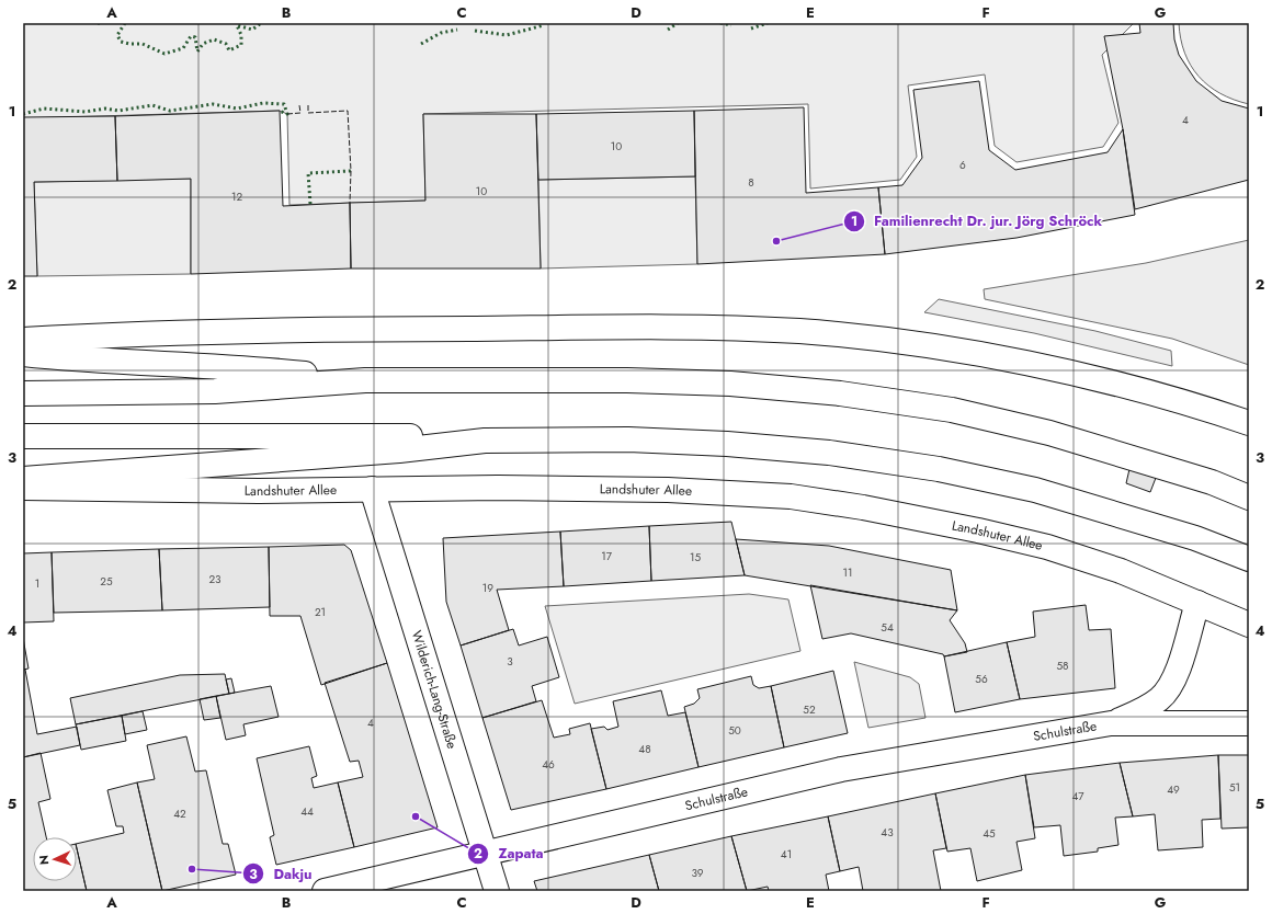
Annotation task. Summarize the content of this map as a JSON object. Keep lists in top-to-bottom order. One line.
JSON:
{"streets":{"main road":["Landshuter Allee","Wilderich-Lang-Straße","Schulstraße"]},"crossings":[["Landshuter Allee","Wilderich-Lang-Straße"],["Landshuter Allee","Schulstraße"],["Wilderich-Lang-Straße","Schulstraße"]],"places":["Familienrecht Dr. jur. Jörg Schröck","Zapata","Dakju"],"house_numbers":["4","10","6","8","10","12","17","15","11","23","25","1","19","21","54","3","58","56","52","4","50","48","46","51","49","47","44","42","43","45","41","39"],"north":"left","grid":{"columns":["A","B","C","D","E","F","G"],"rows":["1","2","3","4","5"]}}
